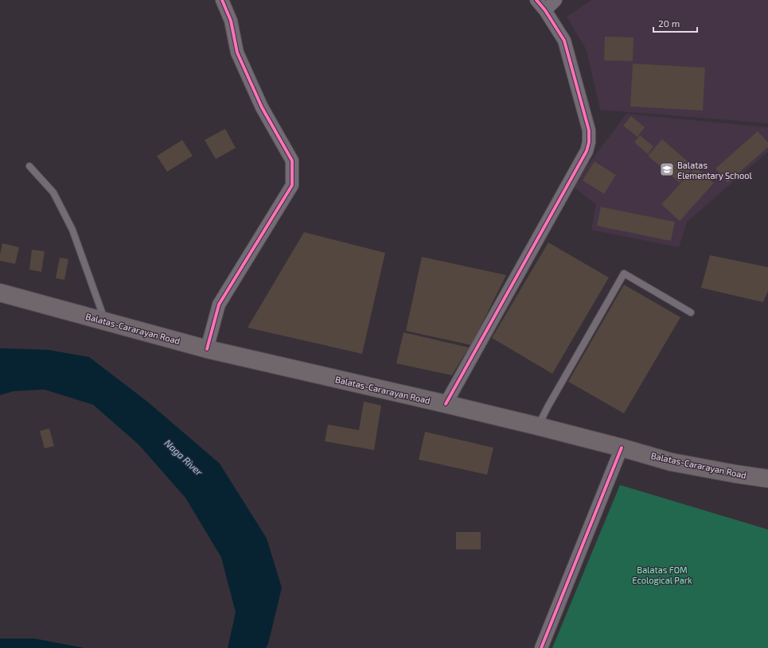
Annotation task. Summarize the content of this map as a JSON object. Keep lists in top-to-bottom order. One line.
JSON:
{"streets":{"main road":["Balatas-Cararayan Road"]},"water":["Naga River"],"parks":["Balatas FOM Ecological Park"],"places":{"school or university":["Balatas Elementary School"]},"scale_bar":"20 m"}
